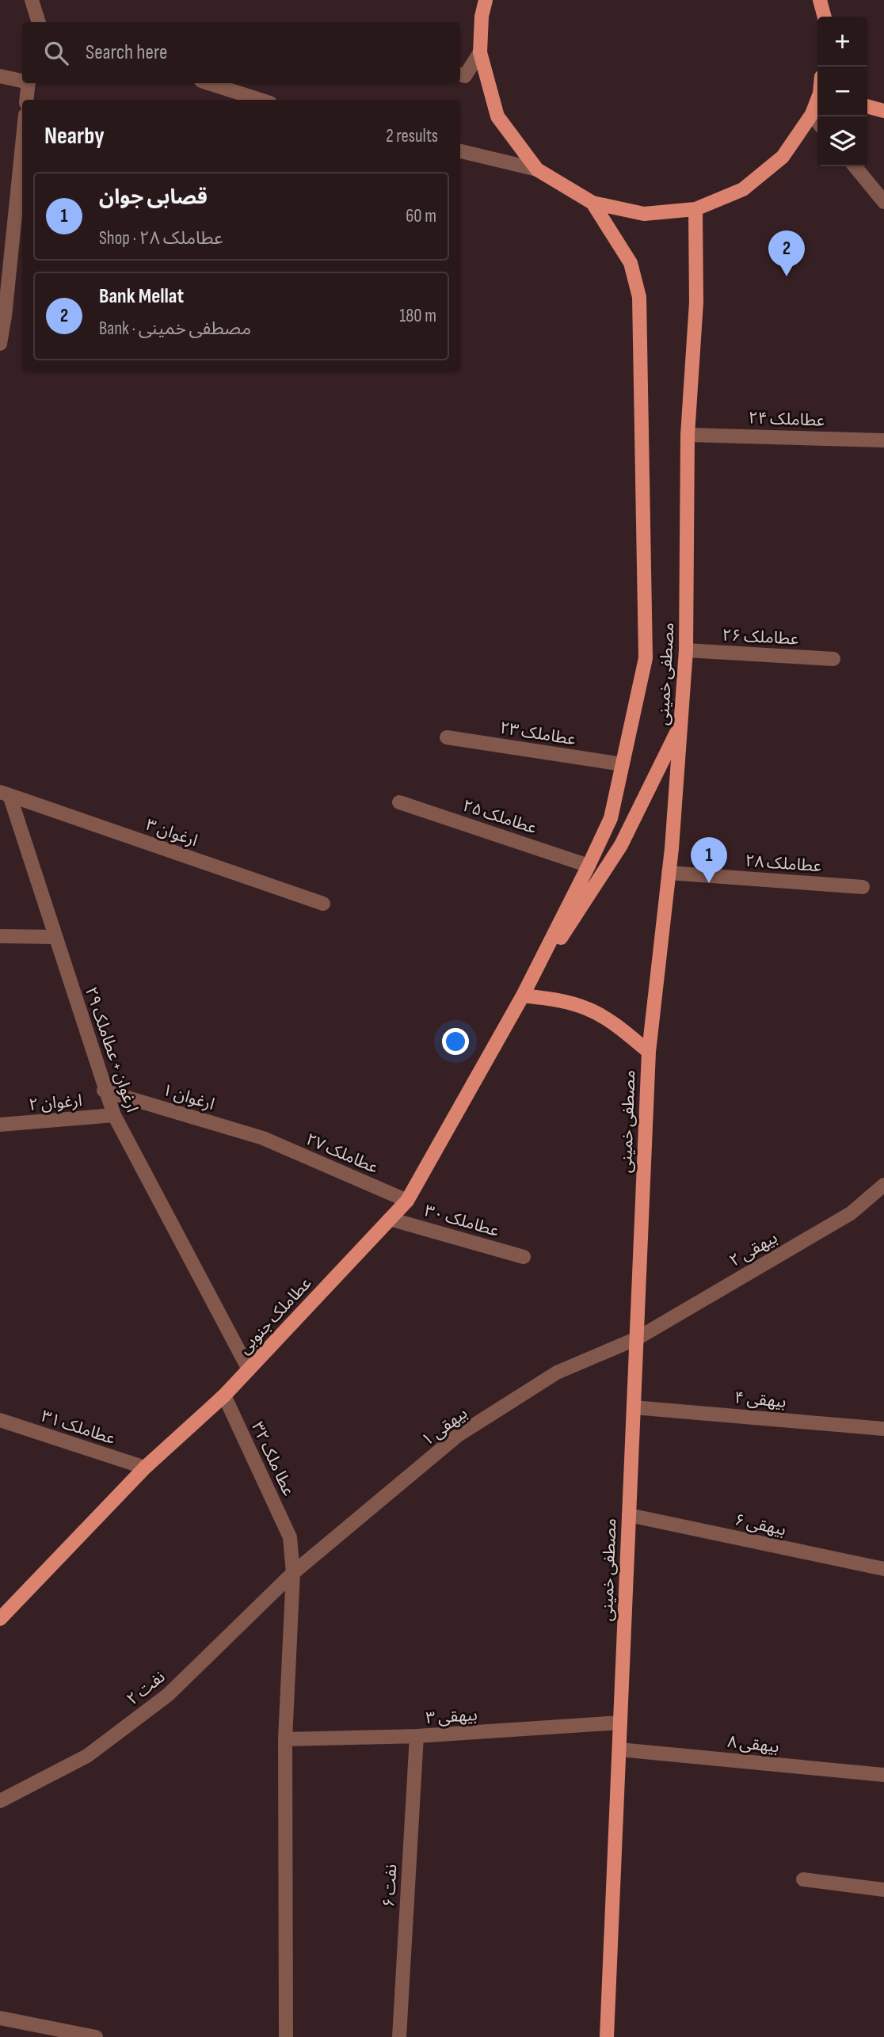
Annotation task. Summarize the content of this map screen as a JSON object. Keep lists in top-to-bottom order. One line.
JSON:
{"streets":{"main road":["مصطفی خمینی","عطاملک جنوبی"],"street":["عطاملک ۲۴","عطاملک ۲۶","عطاملک ۲۳","عطاملک ۲۵","ارغوان ۳","عطاملک ۲۸","ارغوان + عطاملک ۲۹","ارغوان ۱","ارغوان ۲","عطاملک ۲۷","عطاملک ۳۰","بیهقی ۲","بیهقی ۴","بیهقی ۱","عطاملک ۳۱","عطا ملک ۳۲","بیهقی ۶","نفت ۲","بیهقی ۳","بیهقی ۸","نفت ۶"]},"crossings":[["عطاملک ۲۴","مصطفی خمینی"],["عطاملک ۲۶","مصطفی خمینی"],["مصطفی خمینی","عطاملک ۲۳"],["مصطفی خمینی","عطاملک ۲۵"],["مصطفی خمینی","عطاملک ۲۸"],["مصطفی خمینی","بیهقی ۲"],["مصطفی خمینی","عطاملک جنوبی"],["مصطفی خمینی","بیهقی ۴"],["مصطفی خمینی","بیهقی ۱"],["مصطفی خمینی","بیهقی ۶"],["مصطفی خمینی","بیهقی ۳"],["مصطفی خمینی","بیهقی ۸"],["ارغوان ۳","ارغوان + عطاملک ۲۹"],["ارغوان + عطاملک ۲۹","ارغوان ۱"],["ارغوان + عطاملک ۲۹","ارغوان ۲"],["ارغوان + عطاملک ۲۹","عطاملک جنوبی"],["ارغوان ۱","عطاملک ۲۷"],["عطاملک ۲۷","عطاملک جنوبی"],["عطاملک ۳۰","عطاملک جنوبی"],["بیهقی ۲","بیهقی ۱"],["عطاملک جنوبی","عطاملک ۳۱"],["عطاملک جنوبی","عطا ملک ۳۲"],["بیهقی ۱","عطا ملک ۳۲"],["بیهقی ۱","نفت ۲"],["عطا ملک ۳۲","نفت ۲"],["عطا ملک ۳۲","بیهقی ۳"],["بیهقی ۳","نفت ۶"]],"page":{"map_buttons":["+","−"],"search":"Search here","heading":["Nearby","2 results"],"list":[{"mark":"1","name":"قصابی جوان","note":"Shop · عطاملک ۲۸","value":"60 m"},{"mark":"2","name":"Bank Mellat","note":"Bank · مصطفی خمینی","value":"180 m"}],"pins":["2","1"]}}
